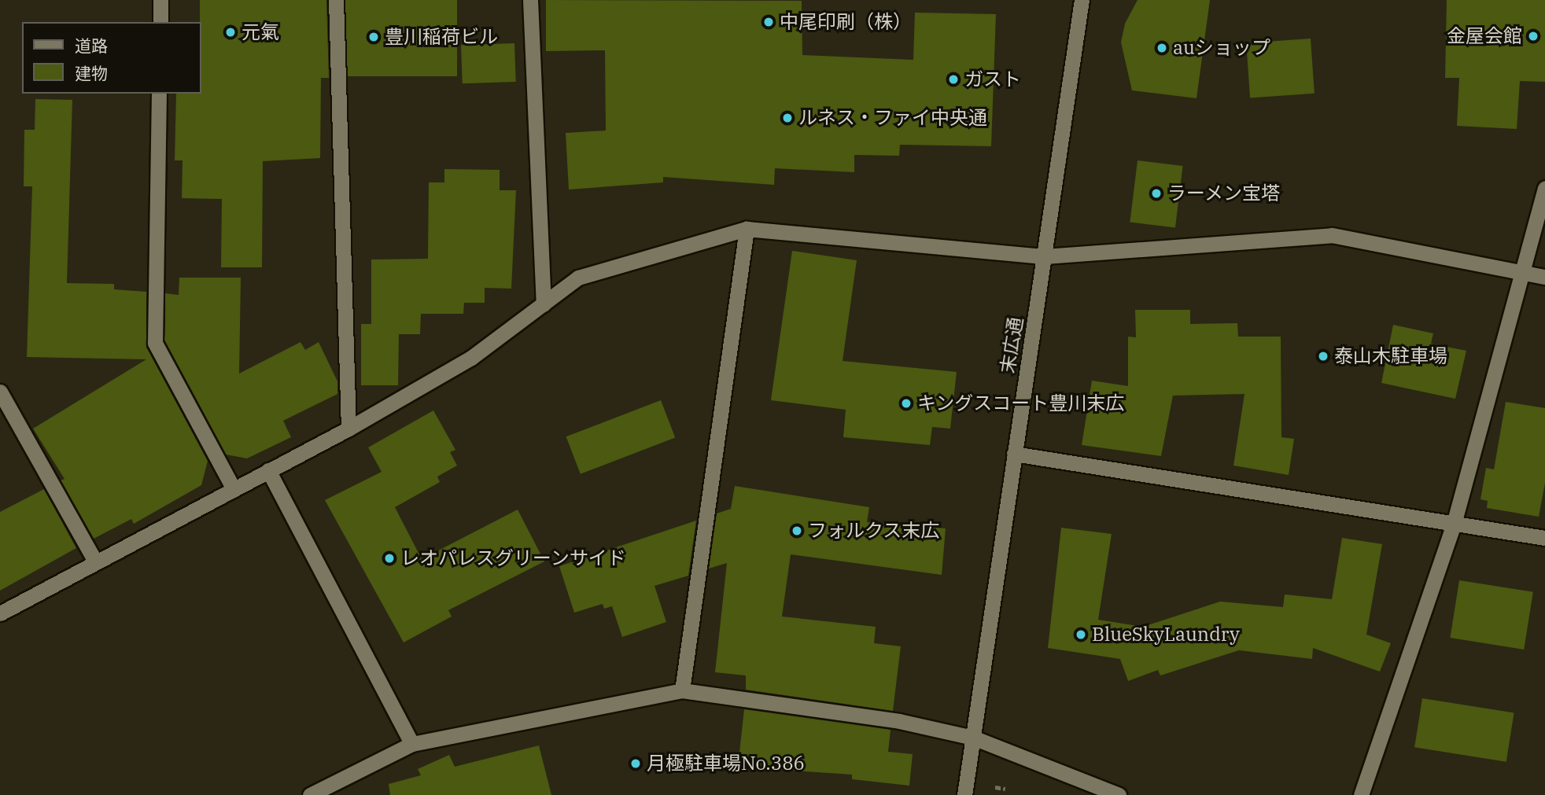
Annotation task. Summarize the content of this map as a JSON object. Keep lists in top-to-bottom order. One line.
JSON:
{"streets":{"street":["末広通"]},"places":["中尾印刷（株）","元氣","金屋会館","豊川稲荷ビル","auショップ","ガスト","ルネス・ファイ中央通","ラーメン宝塔","泰山木駐車場","キングスコート豊川末広","フォルクス末広","レオパレスグリーンサイド","BlueSkyLaundry","月極駐車場No.386"],"legend":["道路","建物"]}
